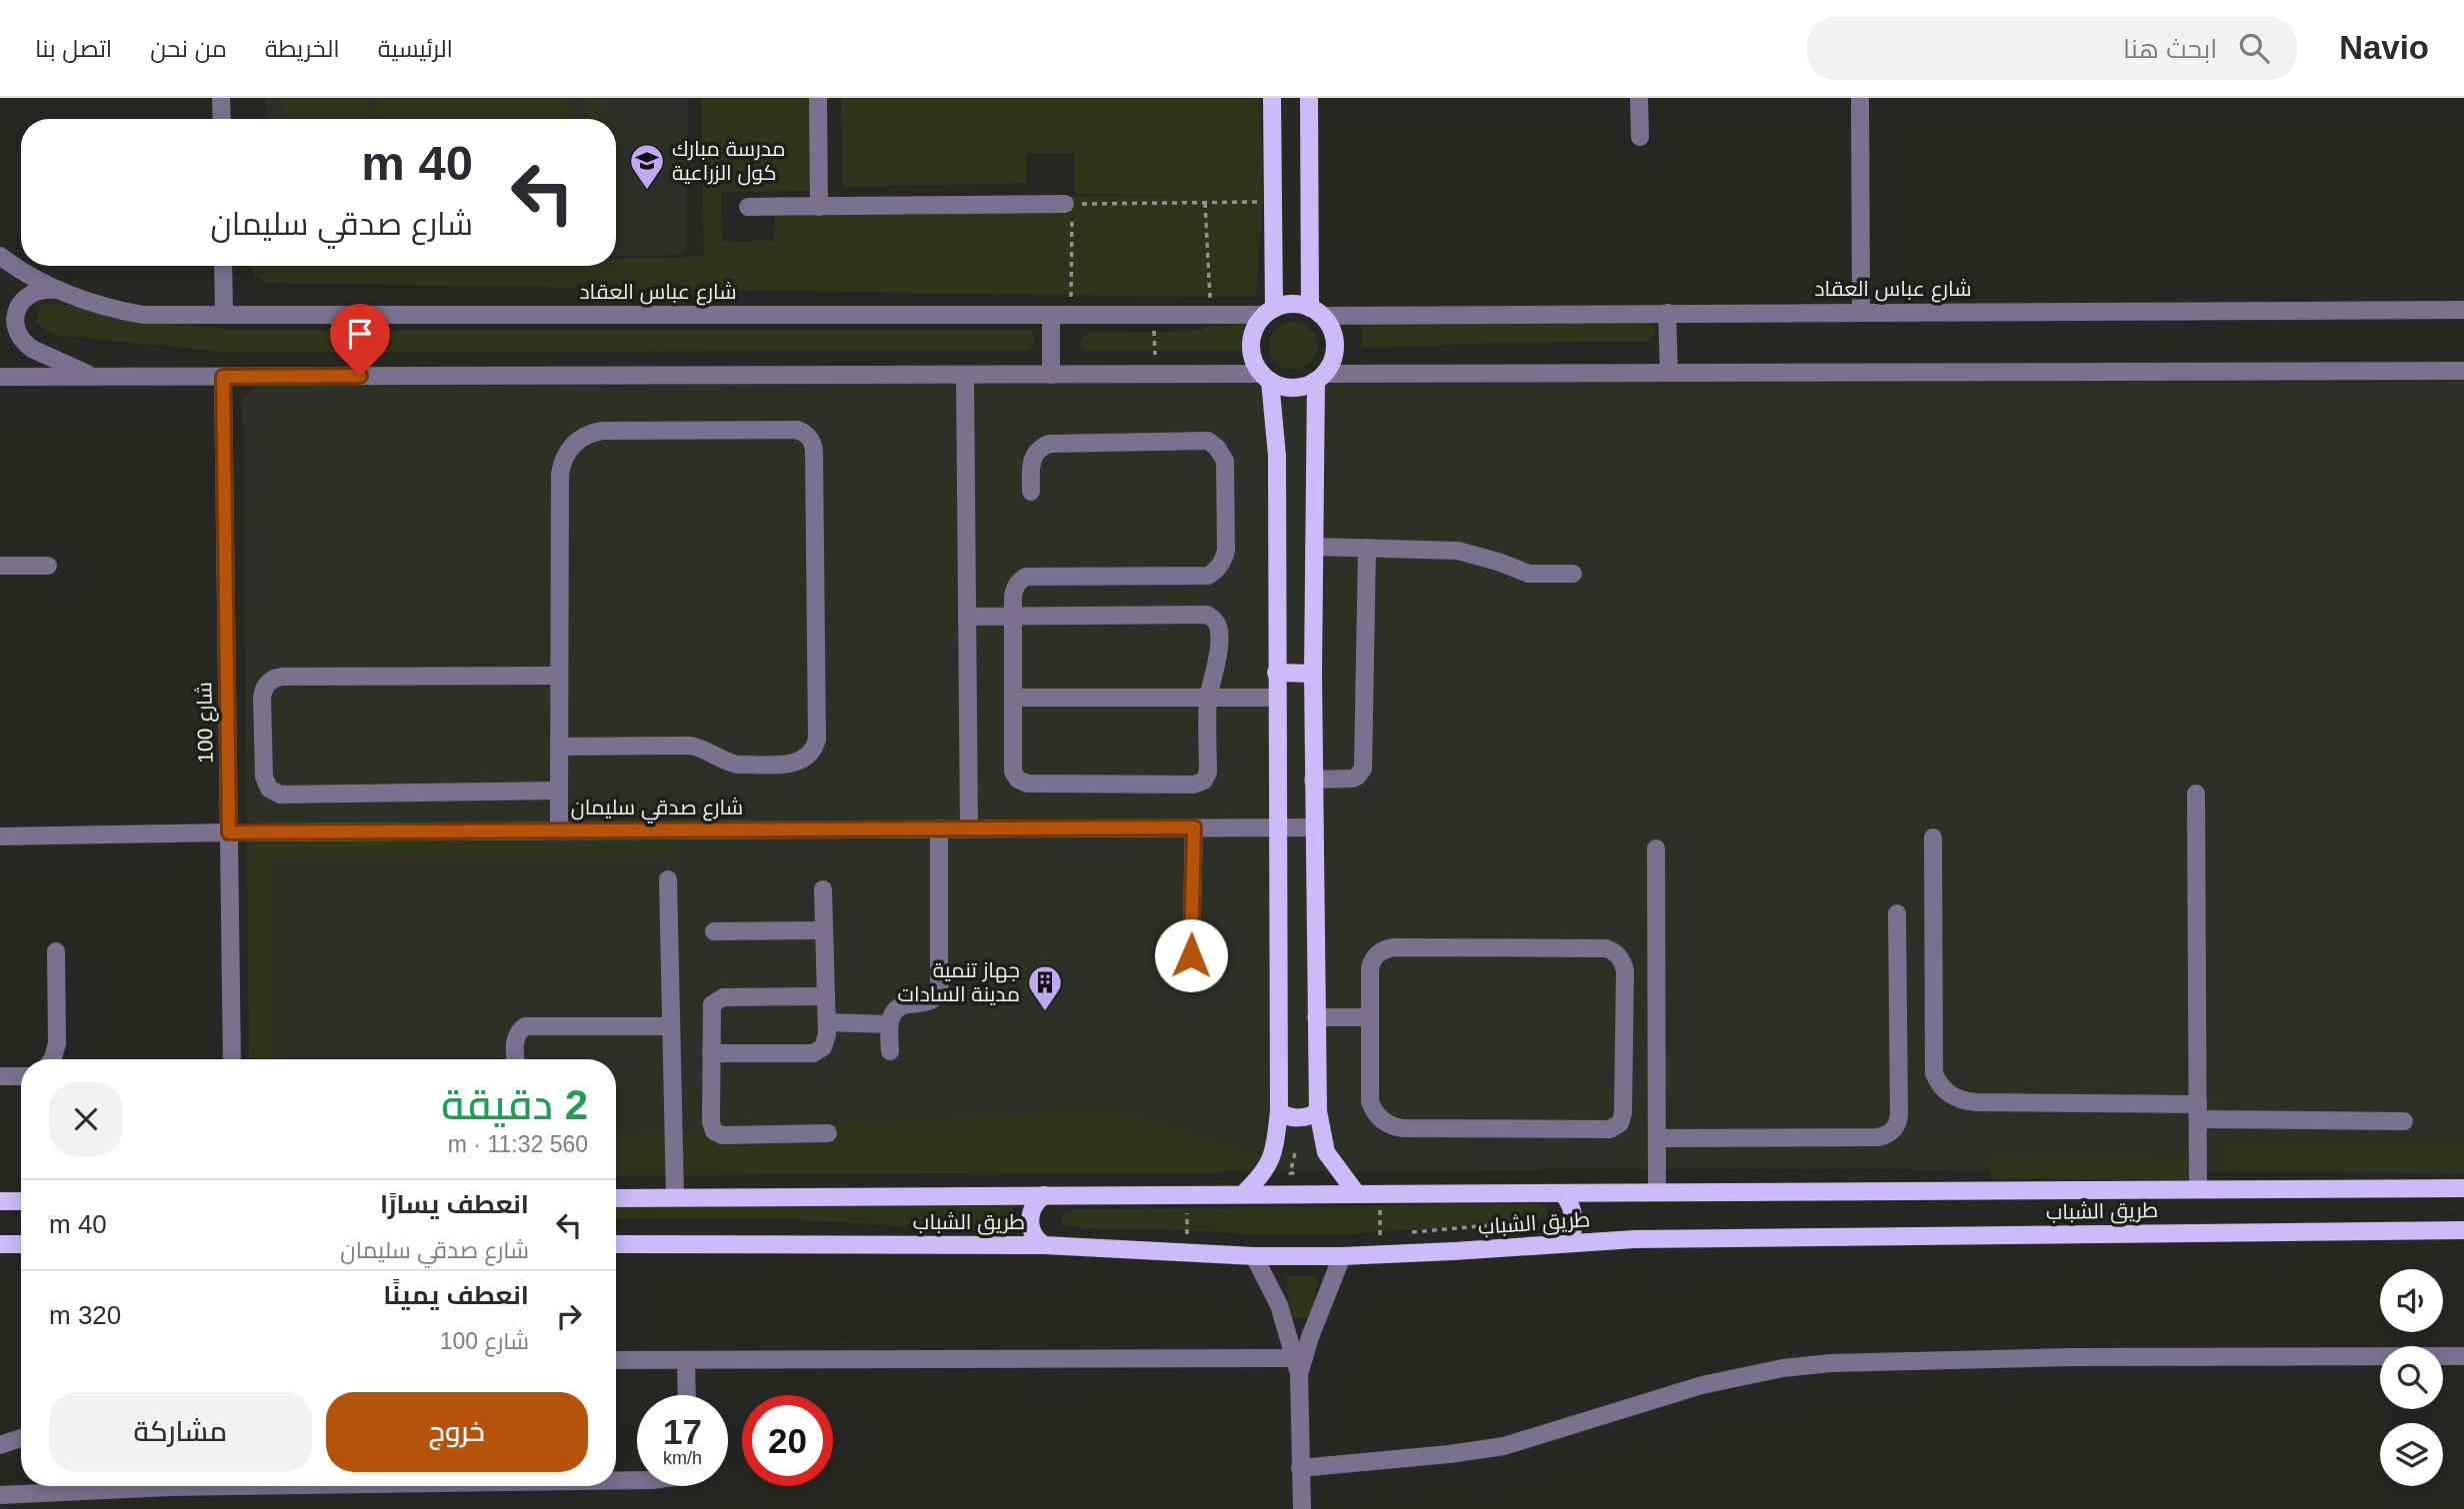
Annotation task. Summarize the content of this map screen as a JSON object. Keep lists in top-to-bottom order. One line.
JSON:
{"streets":{"main road":["طريق الشباب"],"street":["شارع عباس العقاد","شارع 100","شارع صدقي سليمان"]},"crossings":[["شارع 100","شارع صدقي سليمان"]],"places":{"school or university":["مدرسة مبارك كول الزراعية"],"building":["جهاز تنمية مدينة السادات"]},"page":{"header":"Navio","search":"ابحث هنا","nav":["الرئيسية","الخريطة","من نحن","اتصل بنا"],"turn":["40 m","شارع صدقي سليمان"],"heading":["2 دقيقة","560 m · 11:32"],"list":[{"name":"انعطف يسارًا","note":"شارع صدقي سليمان","value":"40 m"},{"name":"انعطف يمينًا","note":"شارع 100","value":"320 m"}],"buttons":["خروج","مشاركة"],"speed":"17 km/h","limit":"20"}}
